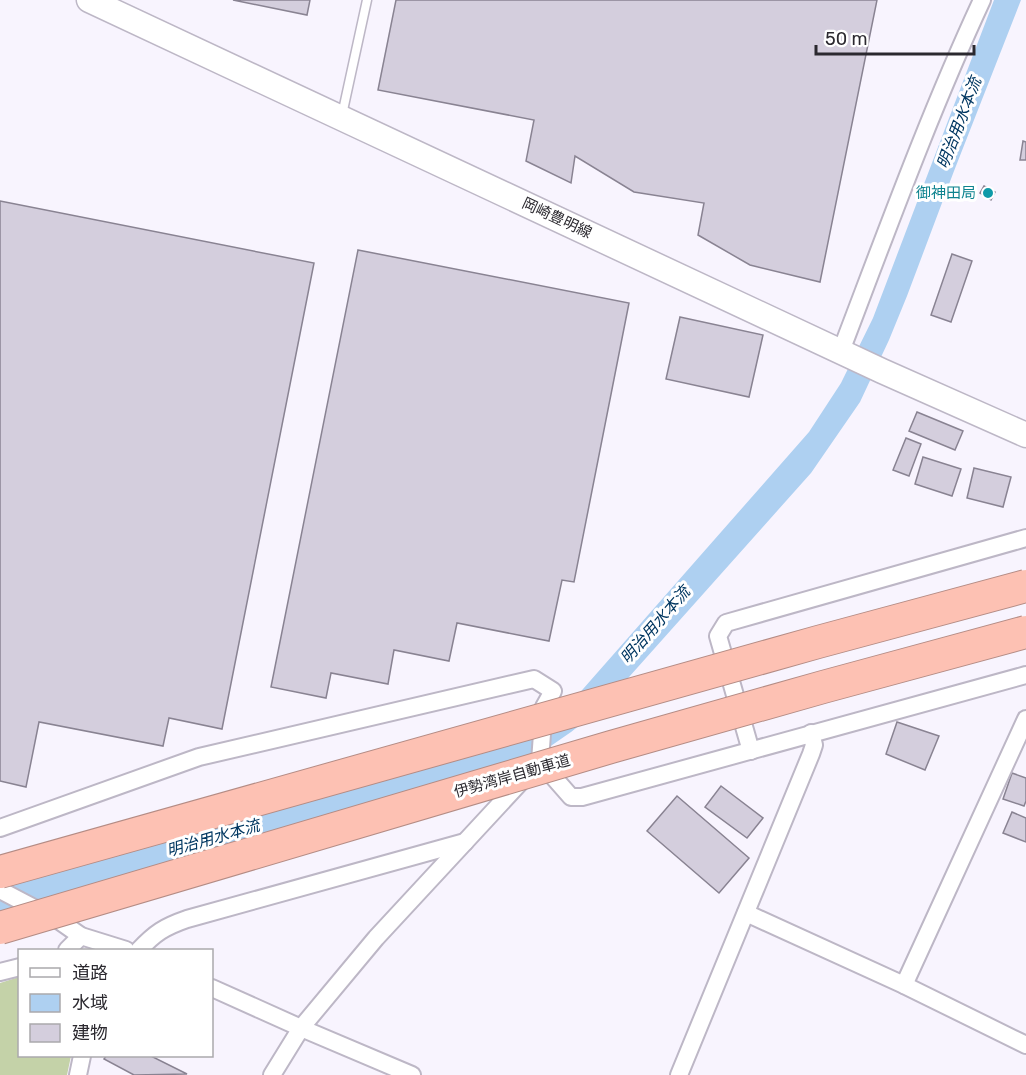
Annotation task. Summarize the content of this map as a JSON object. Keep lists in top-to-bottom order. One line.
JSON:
{"streets":{"highway":["伊勢湾岸自動車道"],"main road":["岡崎豊明線"]},"water":["明治用水本流"],"places":["御神田局"],"legend":["道路","水域","建物"],"scale_bar":"50 m"}
